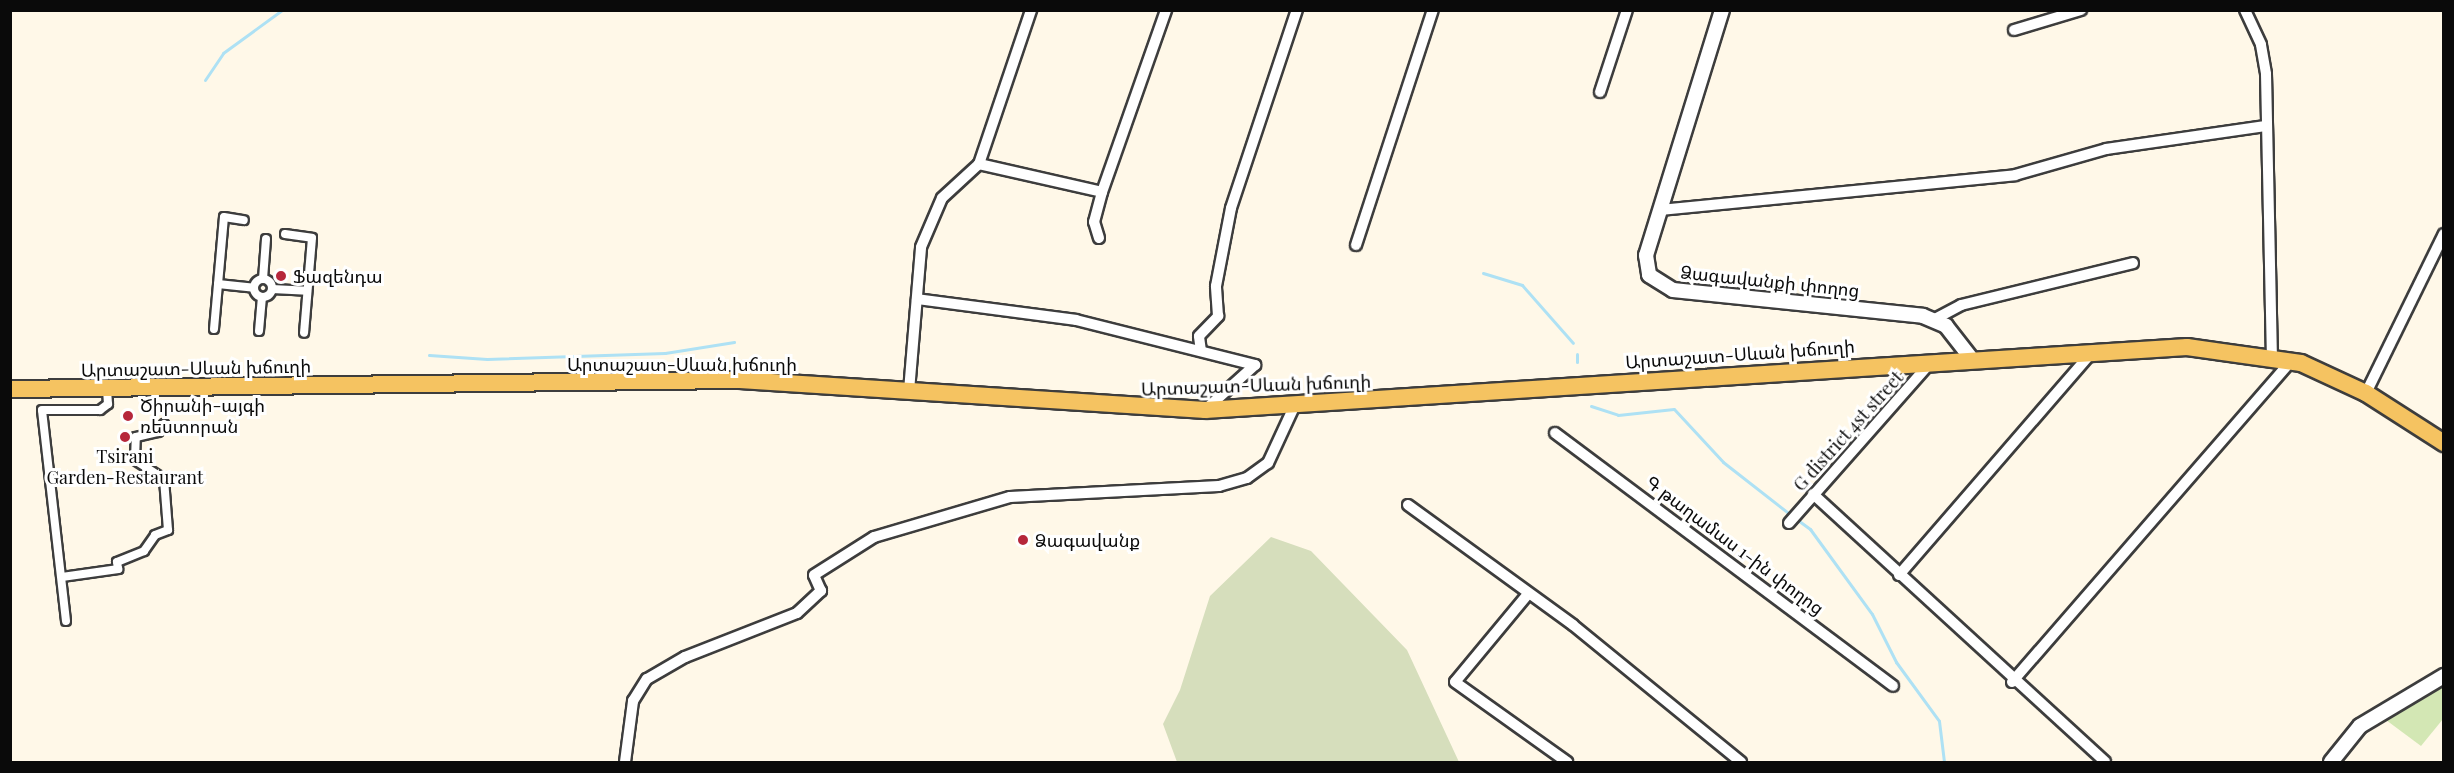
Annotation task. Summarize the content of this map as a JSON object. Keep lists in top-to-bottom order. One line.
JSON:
{"streets":{"main road":["Արտաշատ-Սևան խճուղի"],"street":["Ձագավանքի փողոց","G district 4st street","Գ թաղամաս 1-ին փողոց"]},"crossings":[["Ձագավանքի փողոց","Արտաշատ-Սևան խճուղի"],["Արտաշատ-Սևան խճուղի","G district 4st street"]],"places":["Ֆազենդա","Ծիրանի-այգի ռեստորան","Tsirani Garden-Restaurant","Ձագավանք"]}
